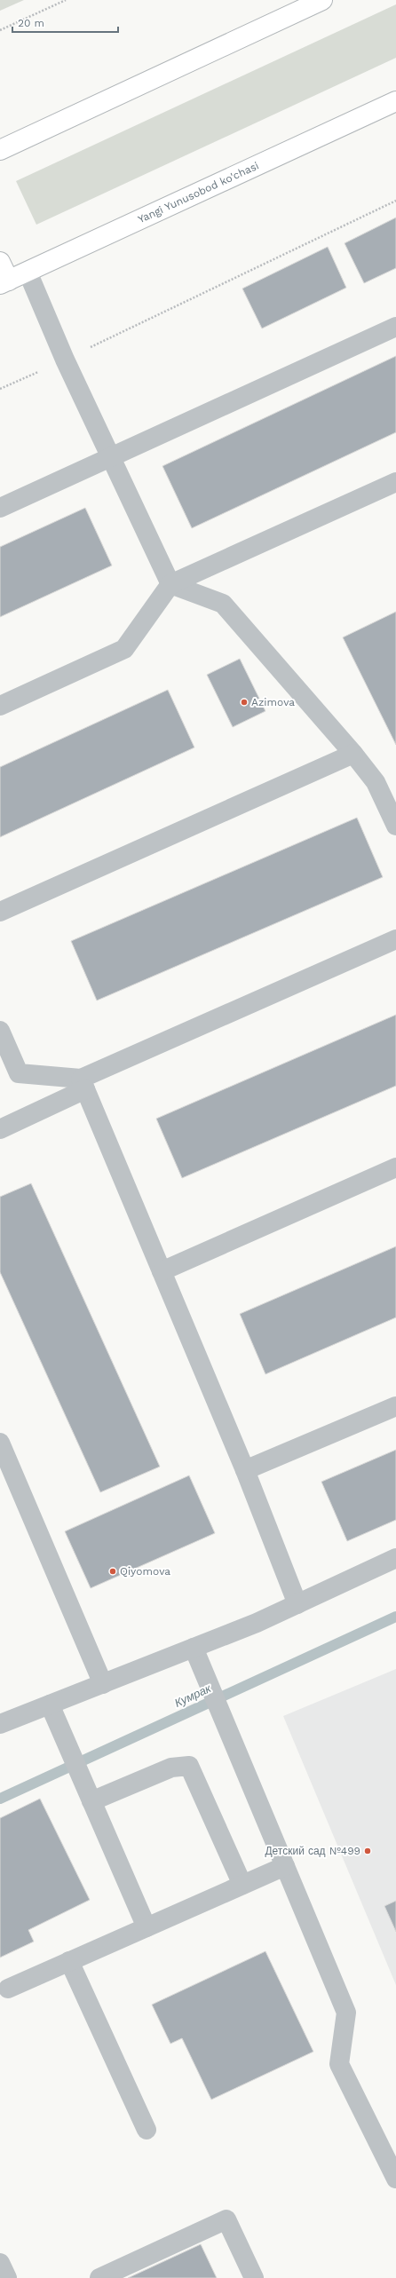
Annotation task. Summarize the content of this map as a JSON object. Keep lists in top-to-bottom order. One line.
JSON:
{"streets":{"main road":["Yangi Yunusobod ko'chasi"]},"water":["Кумрак"],"places":["Azimova","Qiyomova","Детский сад №499"],"scale_bar":"20 m"}
